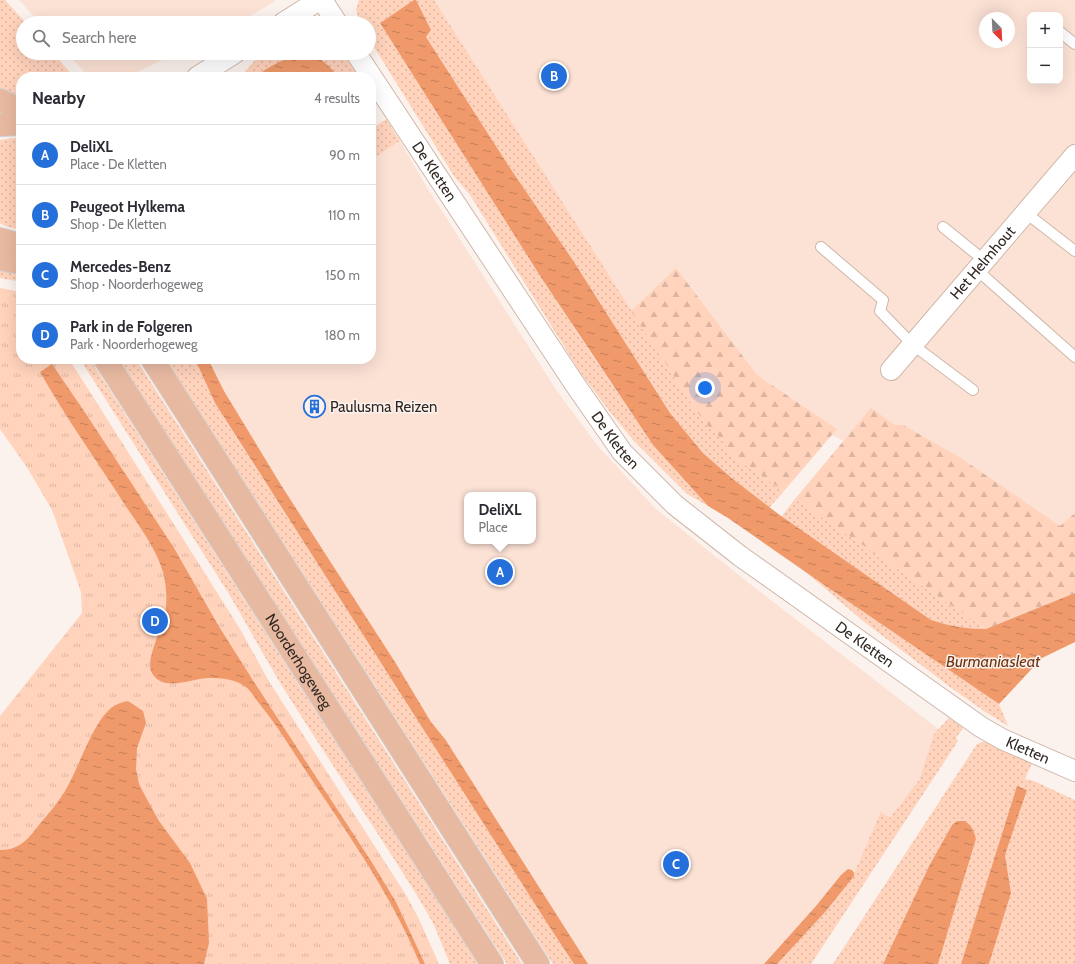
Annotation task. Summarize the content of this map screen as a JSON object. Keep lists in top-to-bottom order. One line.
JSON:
{"streets":{"main road":["Noorderhogeweg"],"street":["De Kletten","Het Helmhout","Kletten"]},"crossings":[["De Kletten","Kletten"]],"water":["Burmaniasleat"],"places":{"building":["Paulusma Reizen"]},"north":"bottom right","page":{"map_buttons":["+","−"],"search":"Search here","pins":["B","A","D","C"],"heading":["Nearby","4 results"],"list":[{"mark":"A","name":"DeliXL","note":"Place · De Kletten","value":"90 m"},{"mark":"B","name":"Peugeot Hylkema","note":"Shop · De Kletten","value":"110 m"},{"mark":"C","name":"Mercedes-Benz","note":"Shop · Noorderhogeweg","value":"150 m"},{"mark":"D","name":"Park in de Folgeren","note":"Park · Noorderhogeweg","value":"180 m"}],"popup":["DeliXL","Place"]}}
